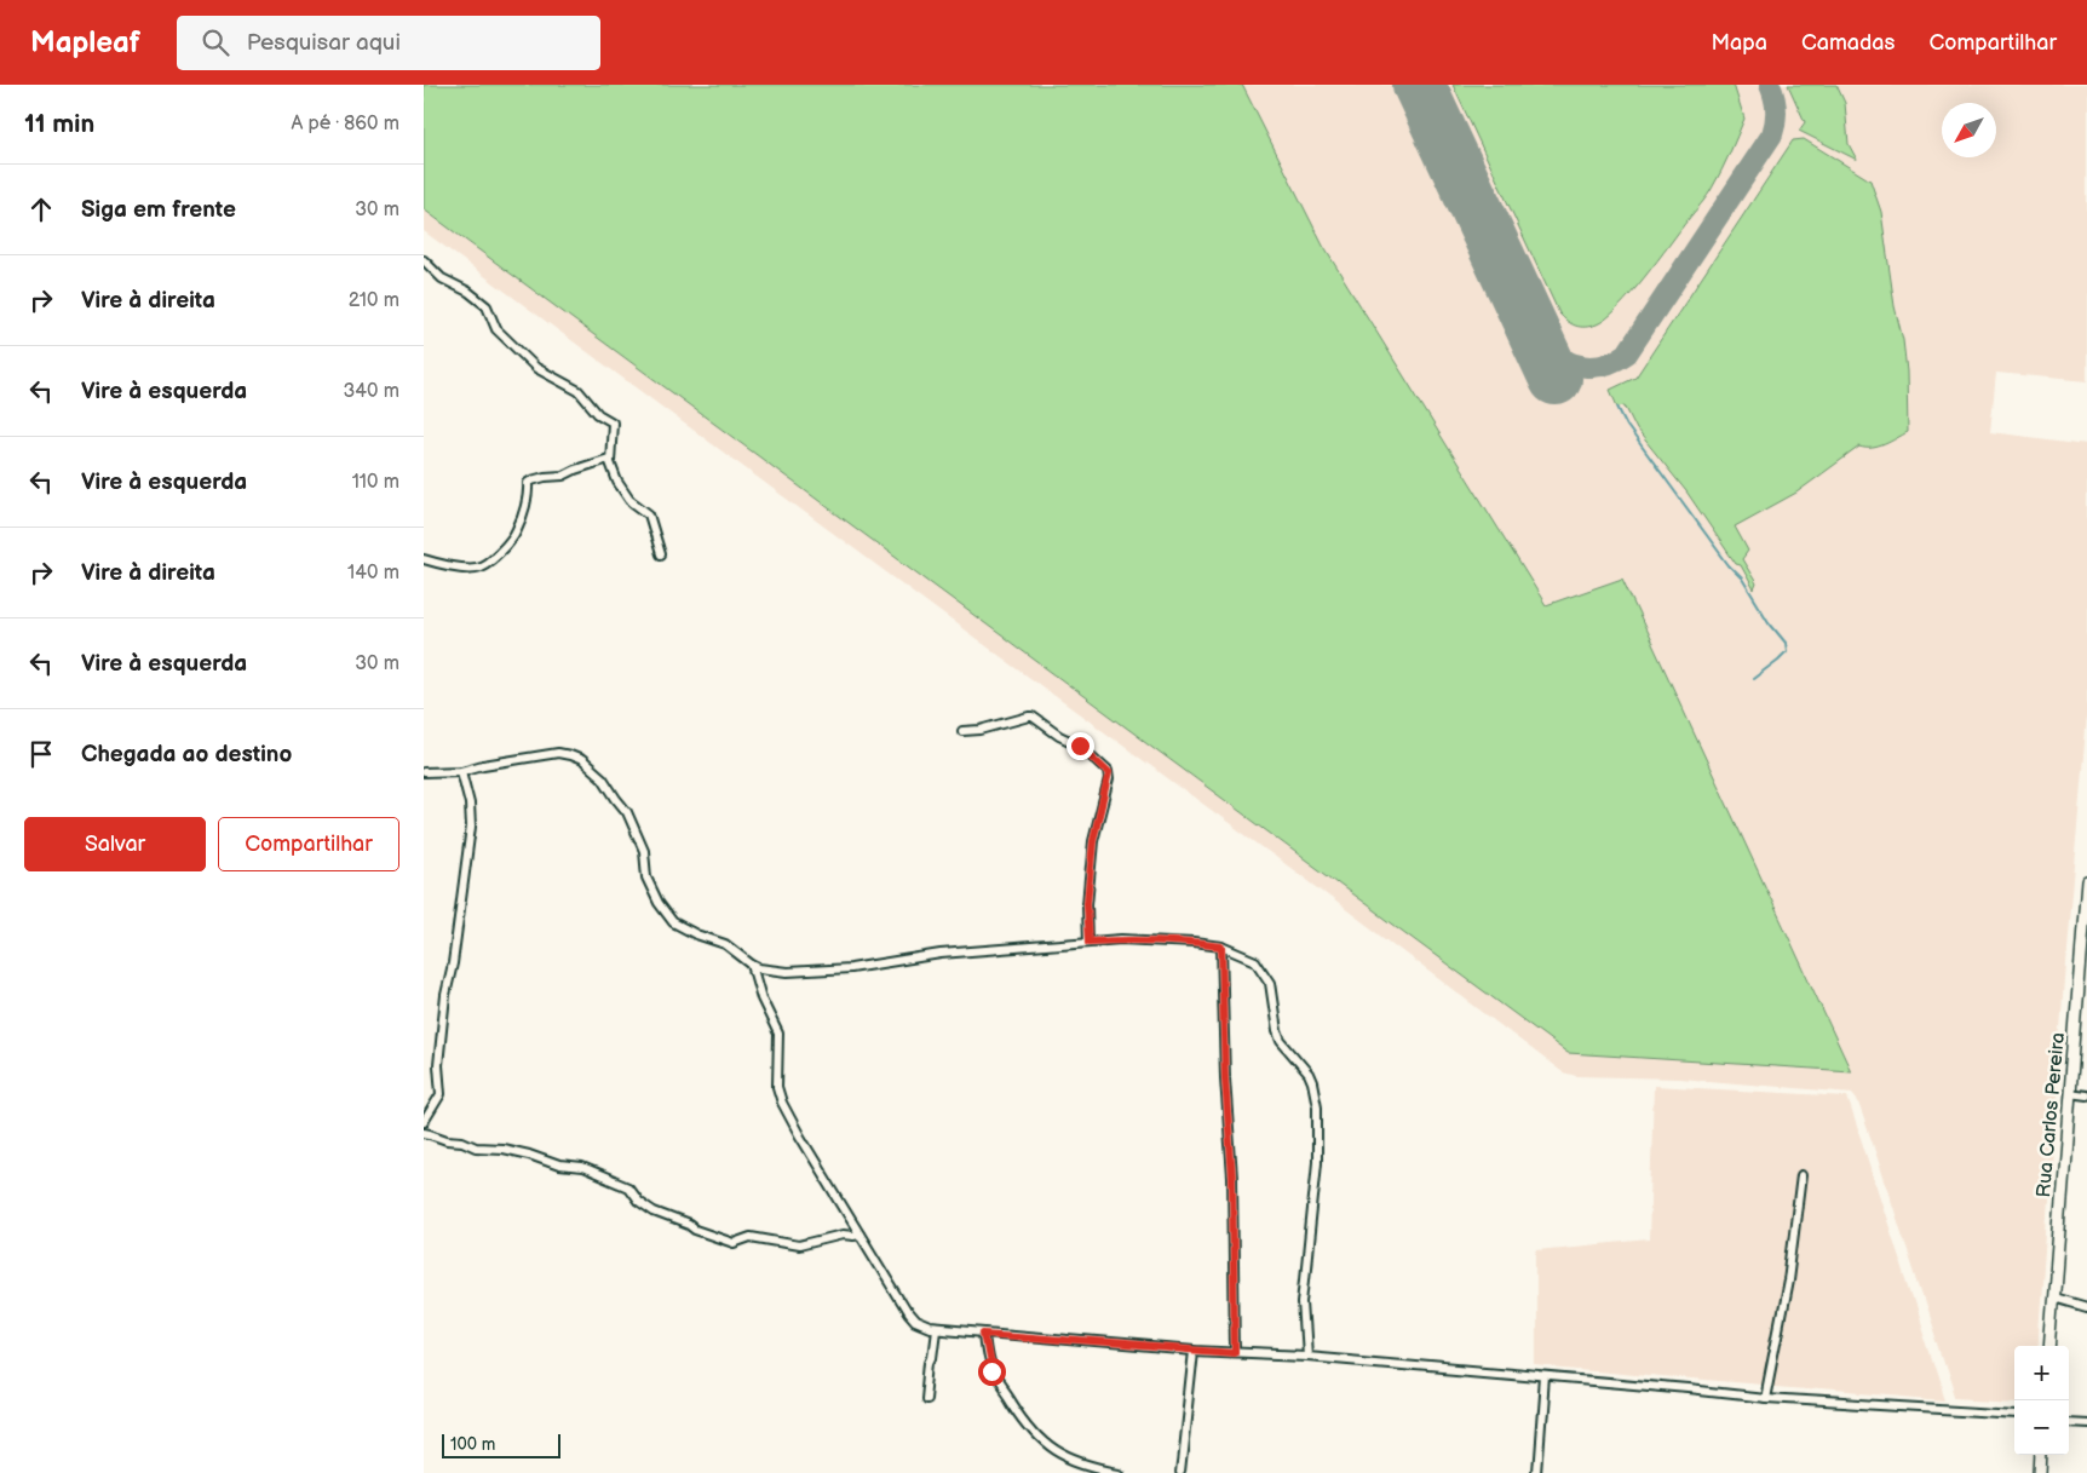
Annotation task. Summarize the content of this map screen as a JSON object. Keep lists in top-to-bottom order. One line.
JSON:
{"streets":{"main road":["Rua Carlos Pereira"]},"scale_bar":"100 m","north":"bottom left","page":{"header":"Mapleaf","search":"Pesquisar aqui","nav":["Mapa","Camadas","Compartilhar"],"heading":["11 min","A pé · 860 m"],"list":[["Siga em frente","30 m"],["Vire à direita","210 m"],["Vire à esquerda","340 m"],["Vire à esquerda","110 m"],["Vire à direita","140 m"],["Vire à esquerda","30 m"],"Chegada ao destino"],"buttons":["Salvar","Compartilhar"],"map_buttons":["+","−"],"scale":"100 m"}}
